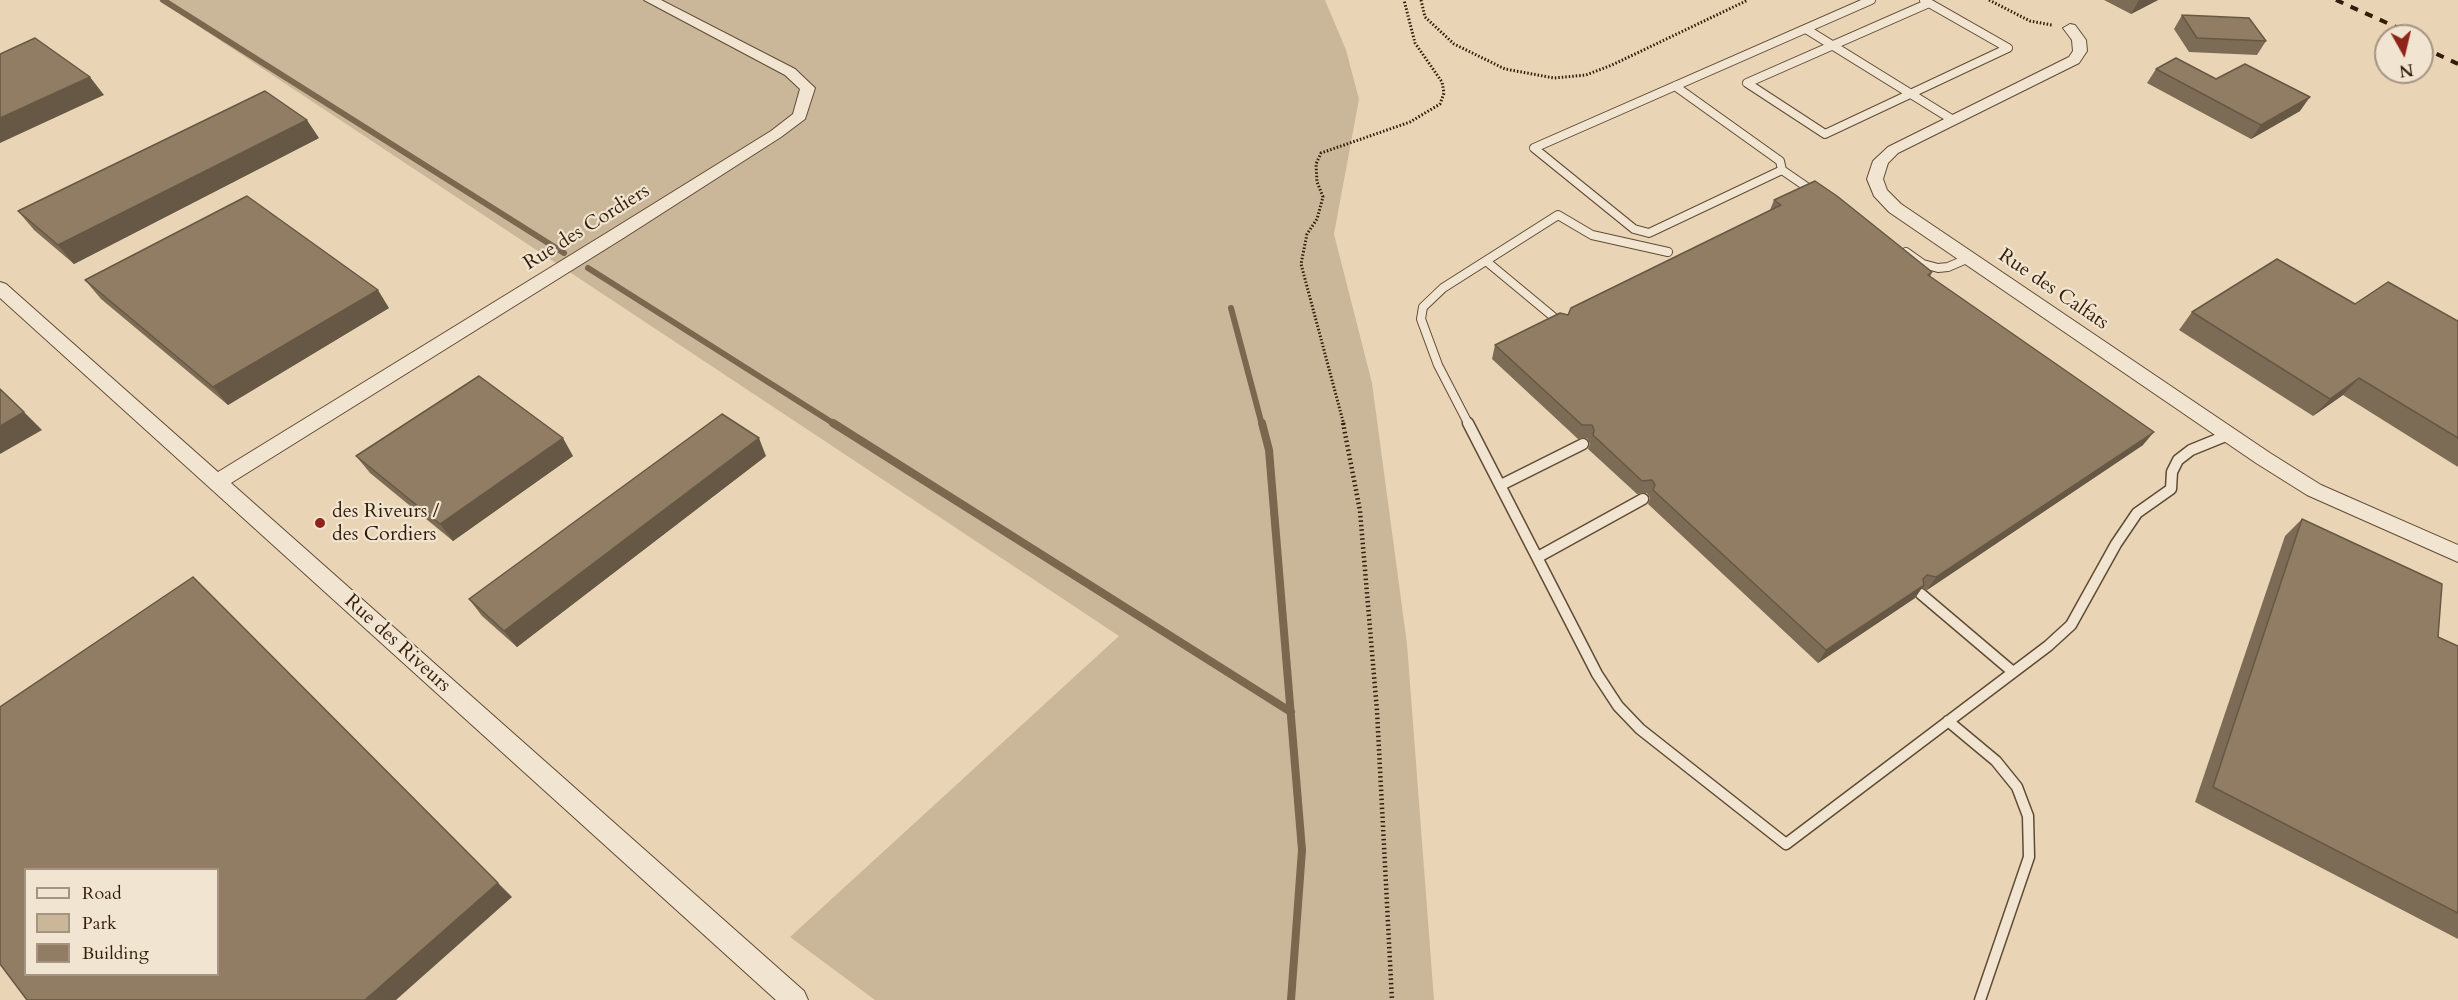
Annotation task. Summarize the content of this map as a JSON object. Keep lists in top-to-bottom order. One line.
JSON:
{"streets":{"street":["Rue des Cordiers","Rue des Calfats","Rue des Riveurs"]},"crossings":[["Rue des Cordiers","Rue des Riveurs"]],"places":["des Riveurs / des Cordiers"],"legend":["Road","Park","Building"],"north":"bottom"}
